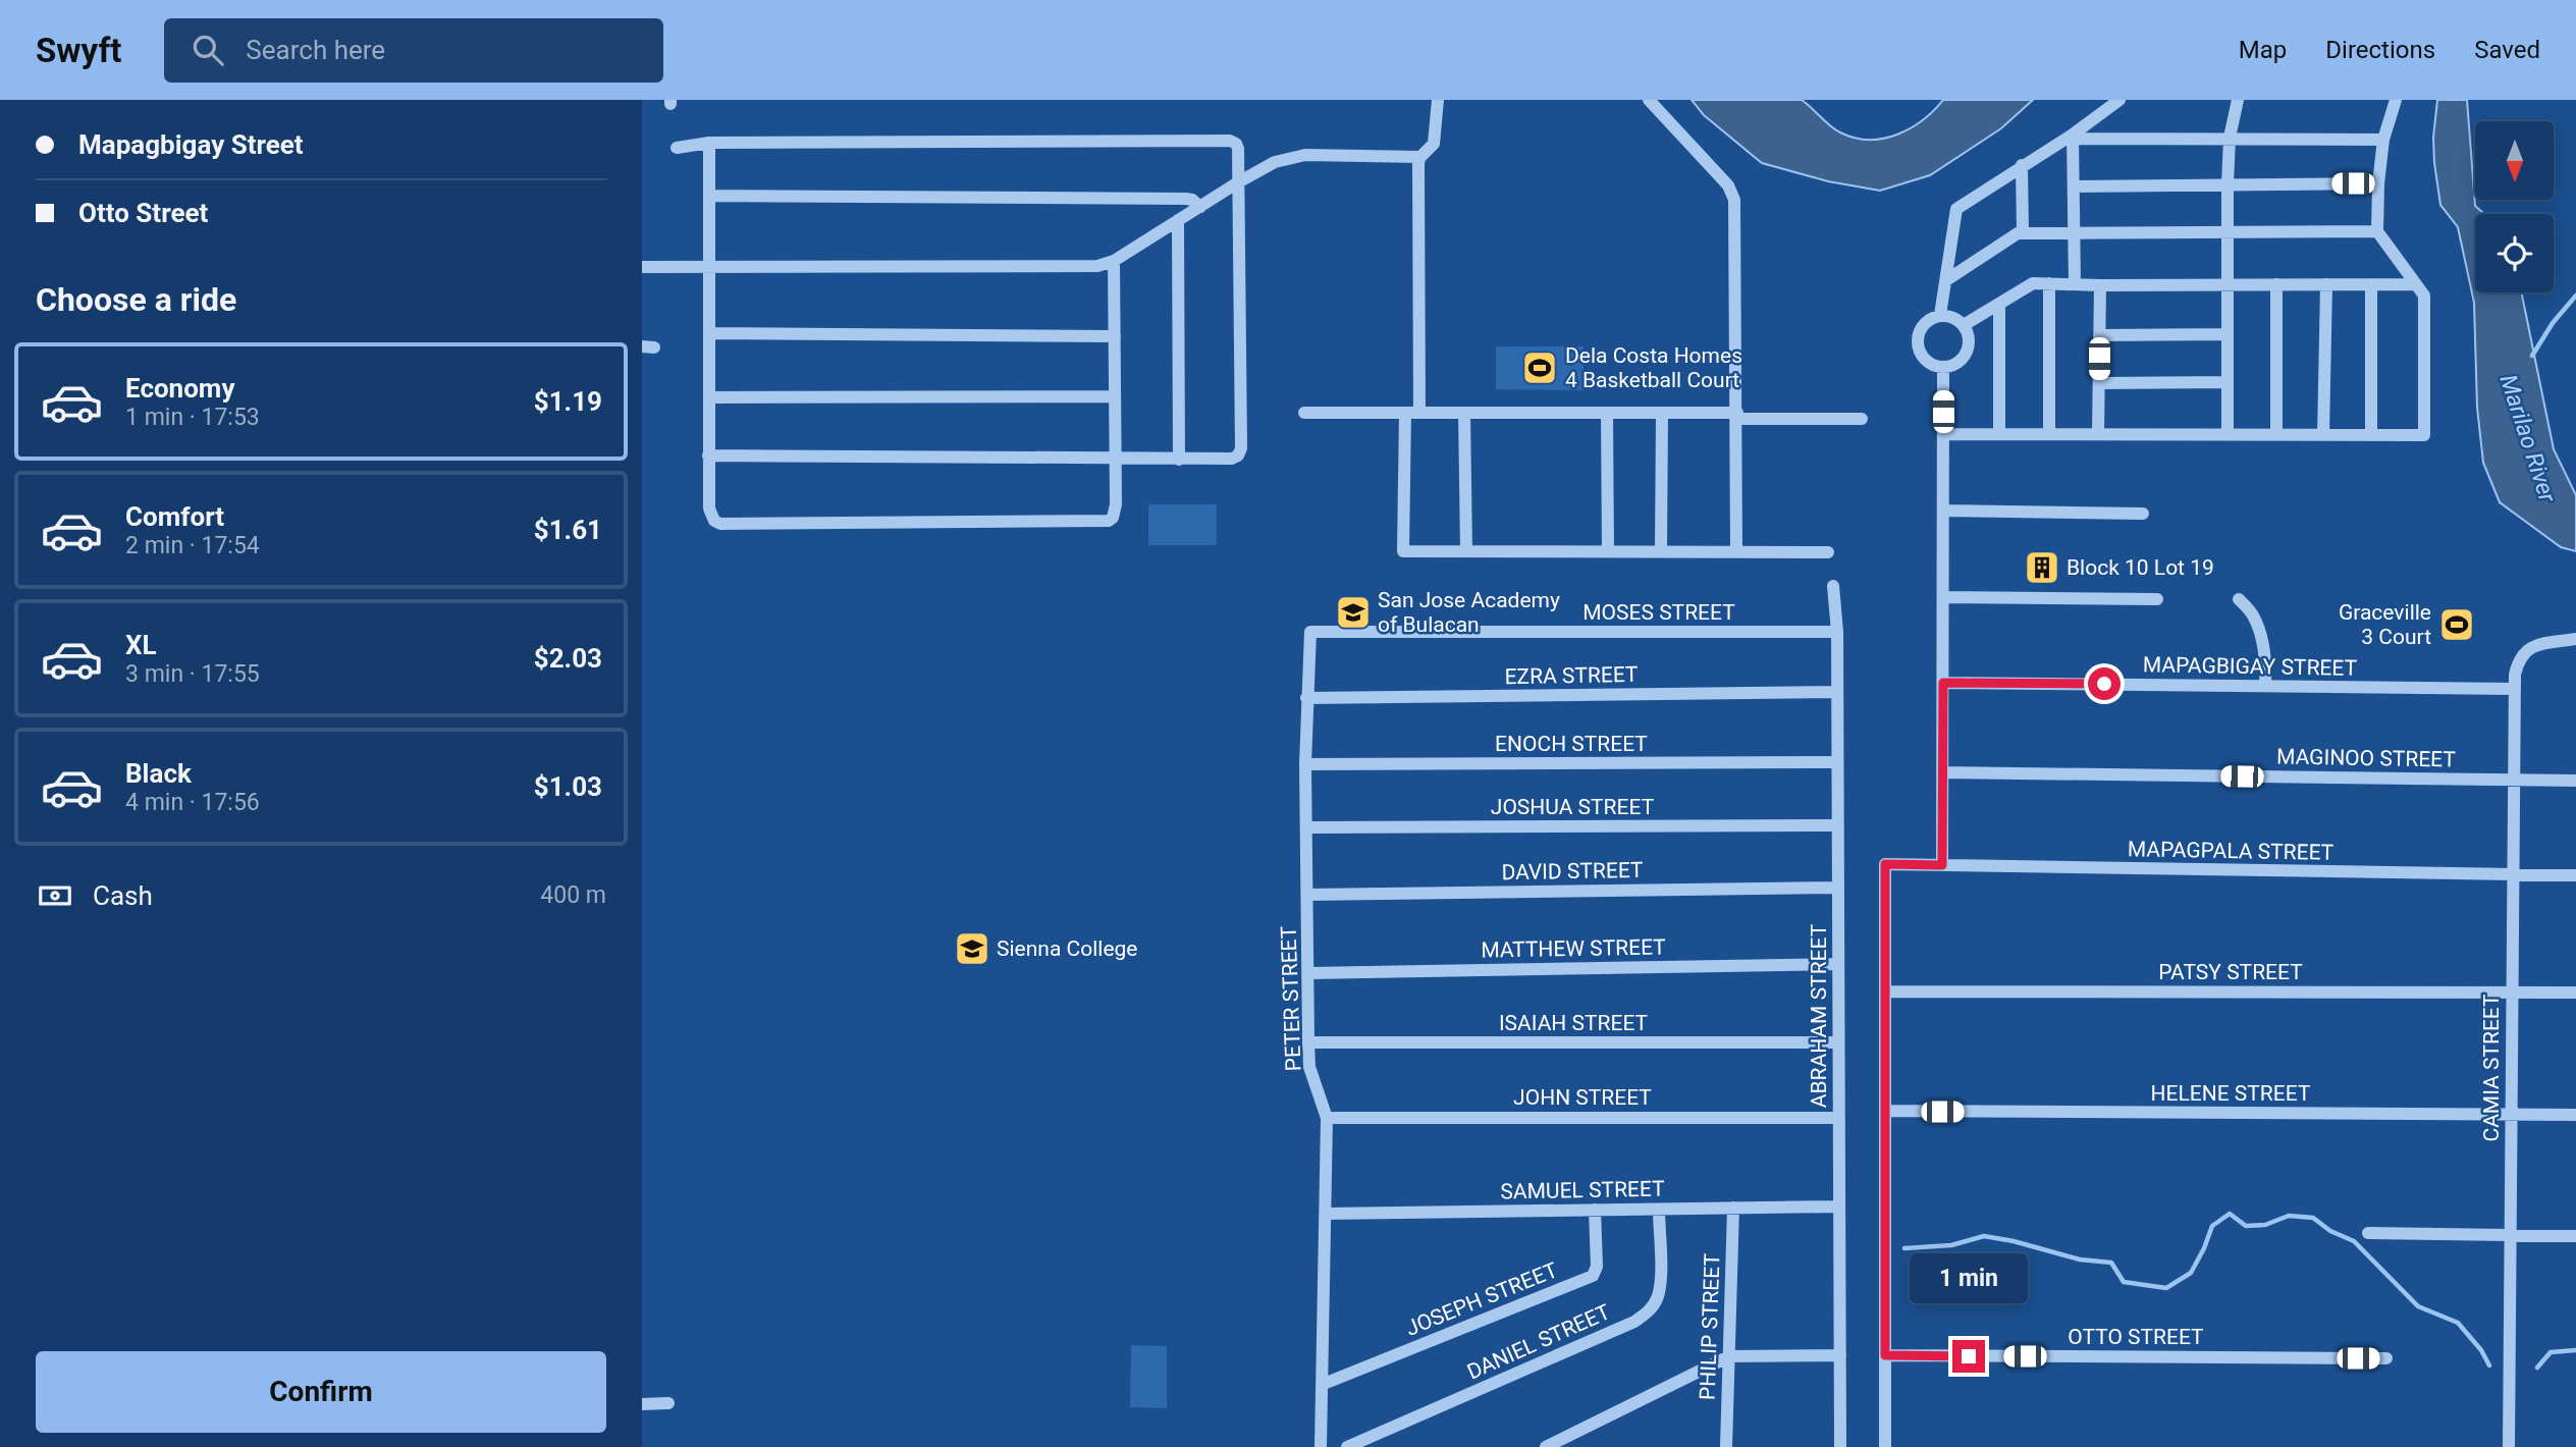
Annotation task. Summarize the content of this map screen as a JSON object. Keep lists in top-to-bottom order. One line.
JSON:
{"streets":{"street":["MOSES STREET","MAPAGBIGAY STREET","EZRA STREET","ENOCH STREET","MAGINOO STREET","JOSHUA STREET","MAPAGPALA STREET","DAVID STREET","MATTHEW STREET","PATSY STREET","PETER STREET","ABRAHAM STREET","ISAIAH STREET","CAMIA STREET","HELENE STREET","JOHN STREET","SAMUEL STREET","JOSEPH STREET","PHILIP STREET","OTTO STREET","DANIEL STREET"]},"crossings":[["MOSES STREET","PETER STREET"],["MOSES STREET","ABRAHAM STREET"],["MAPAGBIGAY STREET","CAMIA STREET"],["EZRA STREET","PETER STREET"],["EZRA STREET","ABRAHAM STREET"],["ENOCH STREET","PETER STREET"],["ENOCH STREET","ABRAHAM STREET"],["MAGINOO STREET","CAMIA STREET"],["JOSHUA STREET","PETER STREET"],["JOSHUA STREET","ABRAHAM STREET"],["MAPAGPALA STREET","PATSY STREET"],["MAPAGPALA STREET","CAMIA STREET"],["DAVID STREET","PETER STREET"],["DAVID STREET","ABRAHAM STREET"],["MATTHEW STREET","PETER STREET"],["MATTHEW STREET","ABRAHAM STREET"],["PATSY STREET","CAMIA STREET"],["PETER STREET","ISAIAH STREET"],["PETER STREET","JOHN STREET"],["PETER STREET","SAMUEL STREET"],["PETER STREET","JOSEPH STREET"],["ABRAHAM STREET","ISAIAH STREET"],["ABRAHAM STREET","JOHN STREET"],["ABRAHAM STREET","SAMUEL STREET"],["CAMIA STREET","HELENE STREET"],["SAMUEL STREET","JOSEPH STREET"],["SAMUEL STREET","PHILIP STREET"],["SAMUEL STREET","DANIEL STREET"]],"water":["Marilao River"],"places":{"sports":["Dela Costa Homes 4 Basketball Court","Graceville 3 Court"],"building":["Block 10 Lot 19"],"school or university":["San Jose Academy of Bulacan","Sienna College"]},"north":"bottom","page":{"header":"Swyft","search":"Search here","nav":["Map","Directions","Saved"],"banner":["Mapagbigay Street","Otto Street"],"heading":"Choose a ride","list":[{"name":"Economy","note":"1 min · 17:53","value":"$1.19"},{"name":"Comfort","note":"2 min · 17:54","value":"$1.61"},{"name":"XL","note":"3 min · 17:55","value":"$2.03"},{"name":"Black","note":"4 min · 17:56","value":"$1.03"}],"pay":["Cash","400 m"],"bubble":"1 min","buttons":"Confirm"}}
